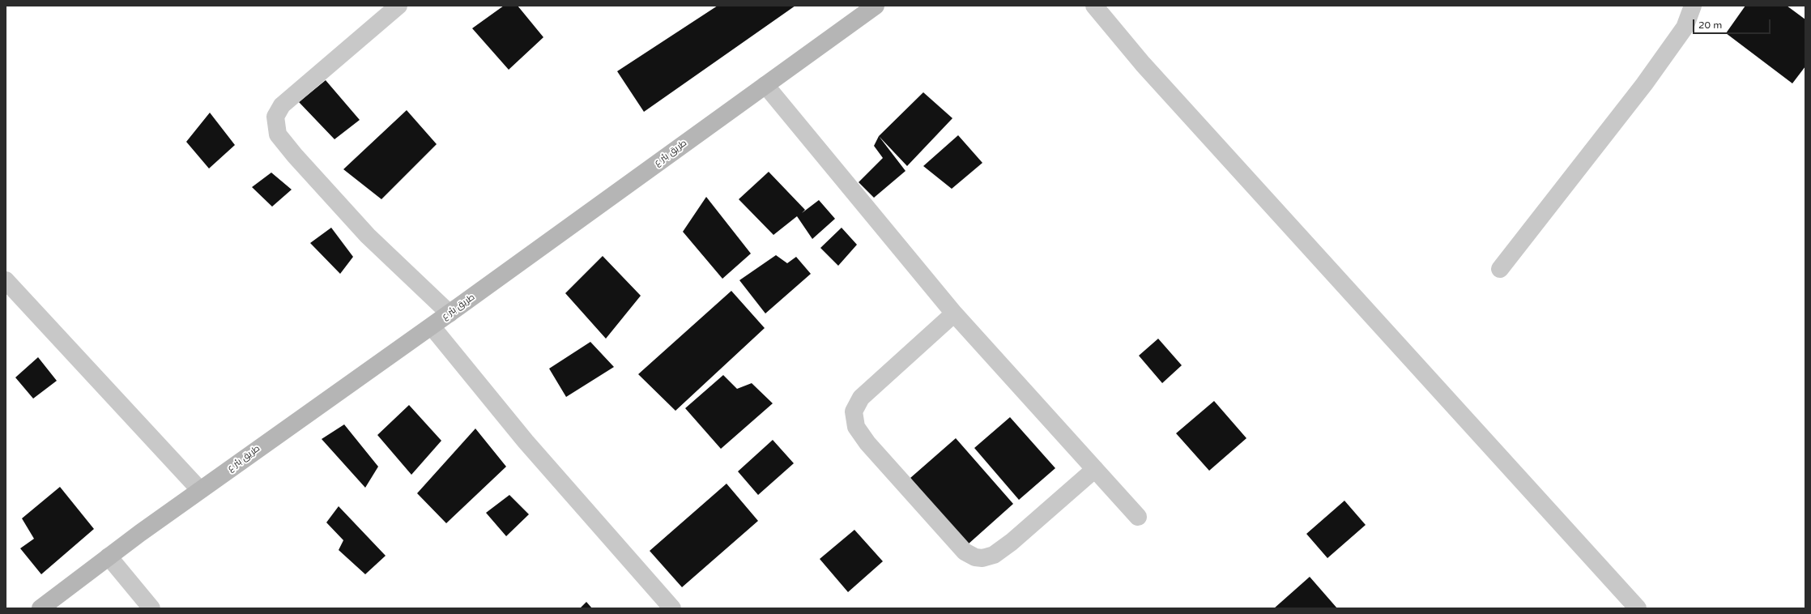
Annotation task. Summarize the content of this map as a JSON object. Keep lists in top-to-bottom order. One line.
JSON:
{"streets":{"street":["طريق بئر ع"]},"scale_bar":"20 m"}
